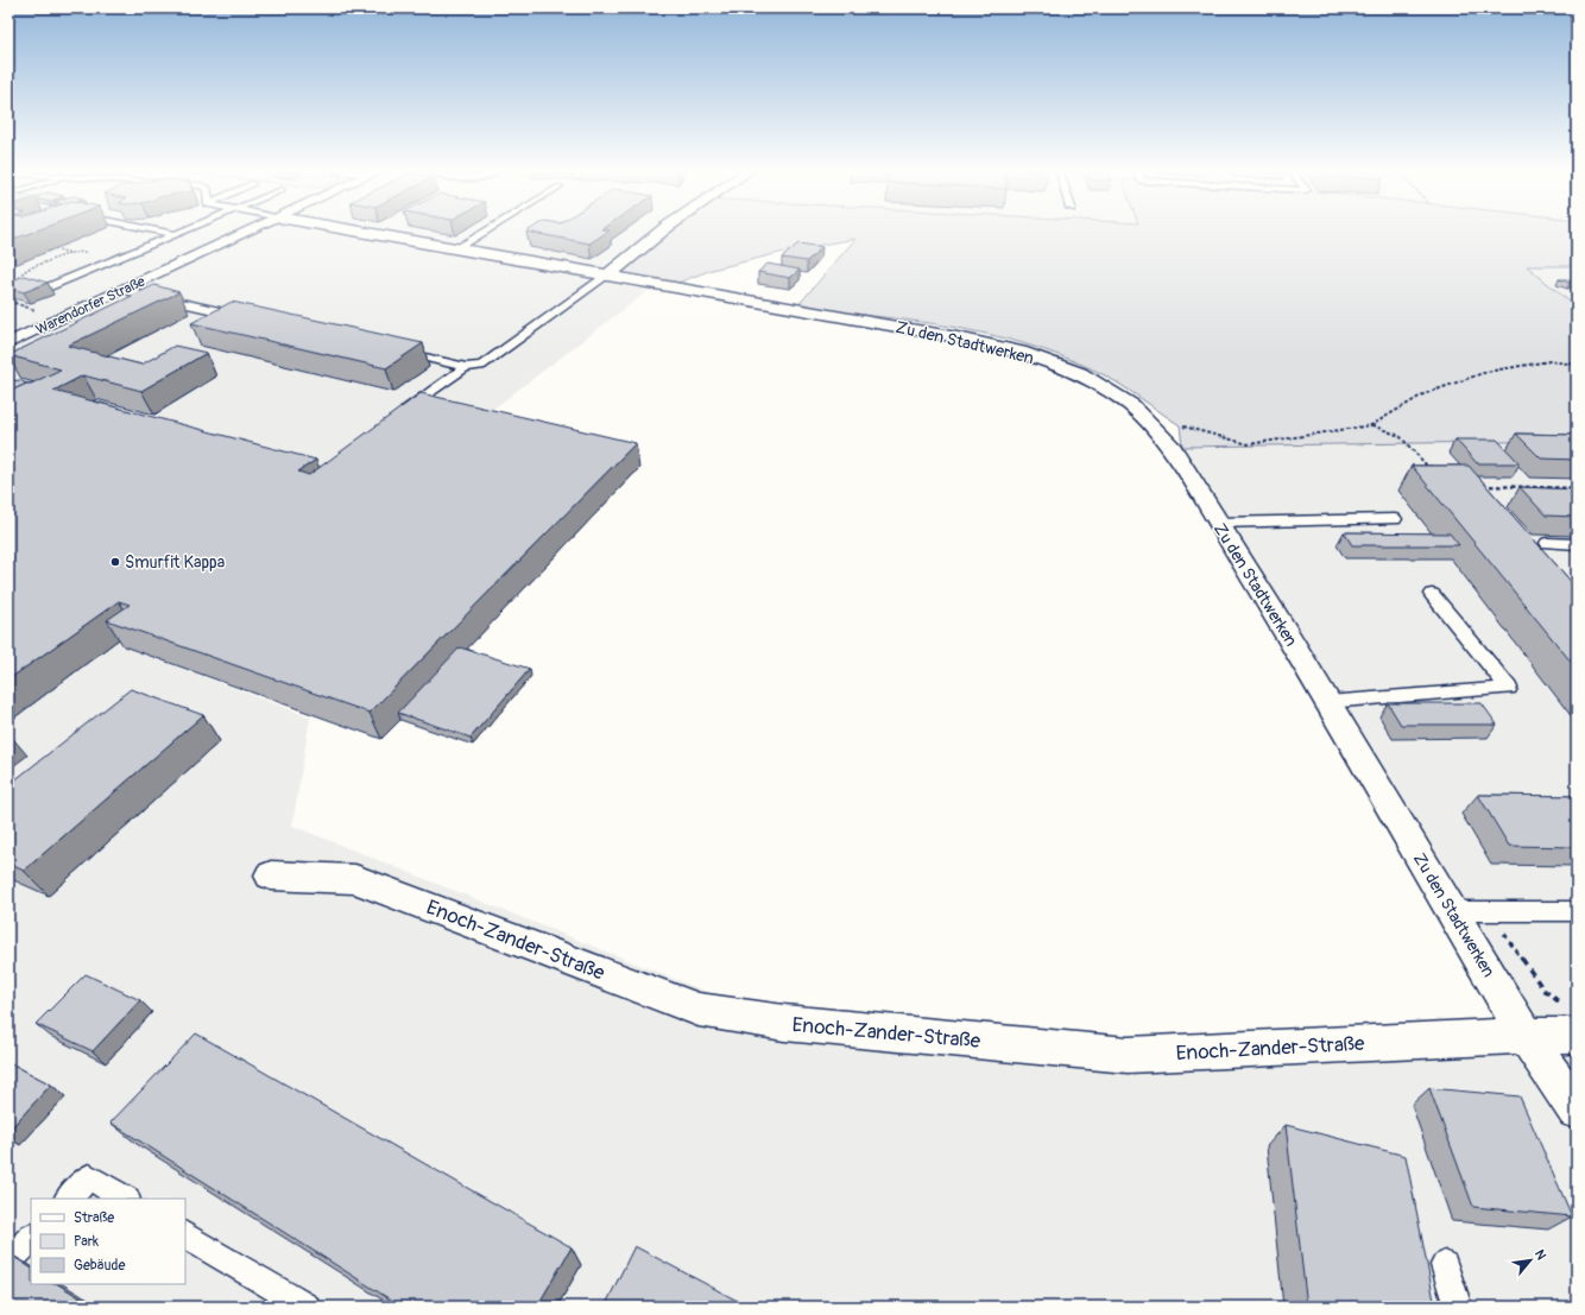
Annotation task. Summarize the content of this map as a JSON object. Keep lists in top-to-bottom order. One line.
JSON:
{"streets":{"street":["Warendorfer Straße","Zu den Stadtwerken","Enoch-Zander-Straße"]},"crossings":[["Zu den Stadtwerken","Enoch-Zander-Straße"]],"places":["Smurfit Kappa"],"legend":["Straße","Park","Gebäude"],"north":"top right"}
